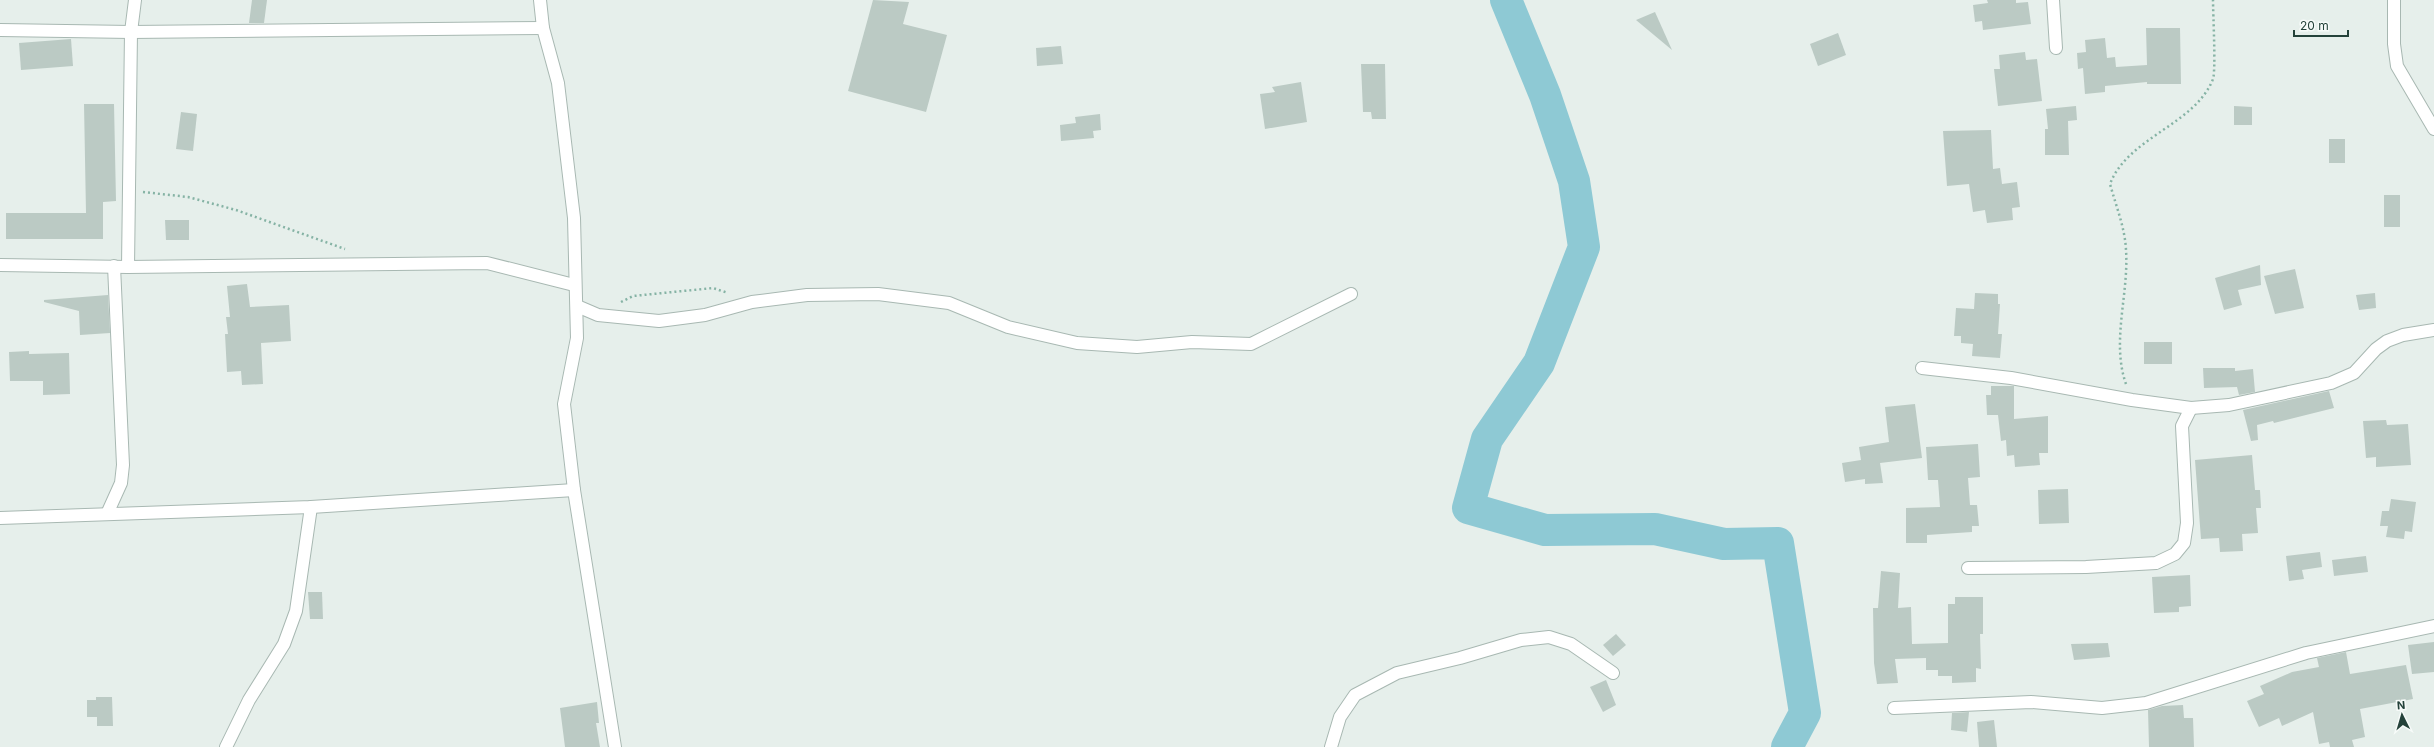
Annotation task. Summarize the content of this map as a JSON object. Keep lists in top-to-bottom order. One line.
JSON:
{"scale_bar":"20 m","north":"top"}
